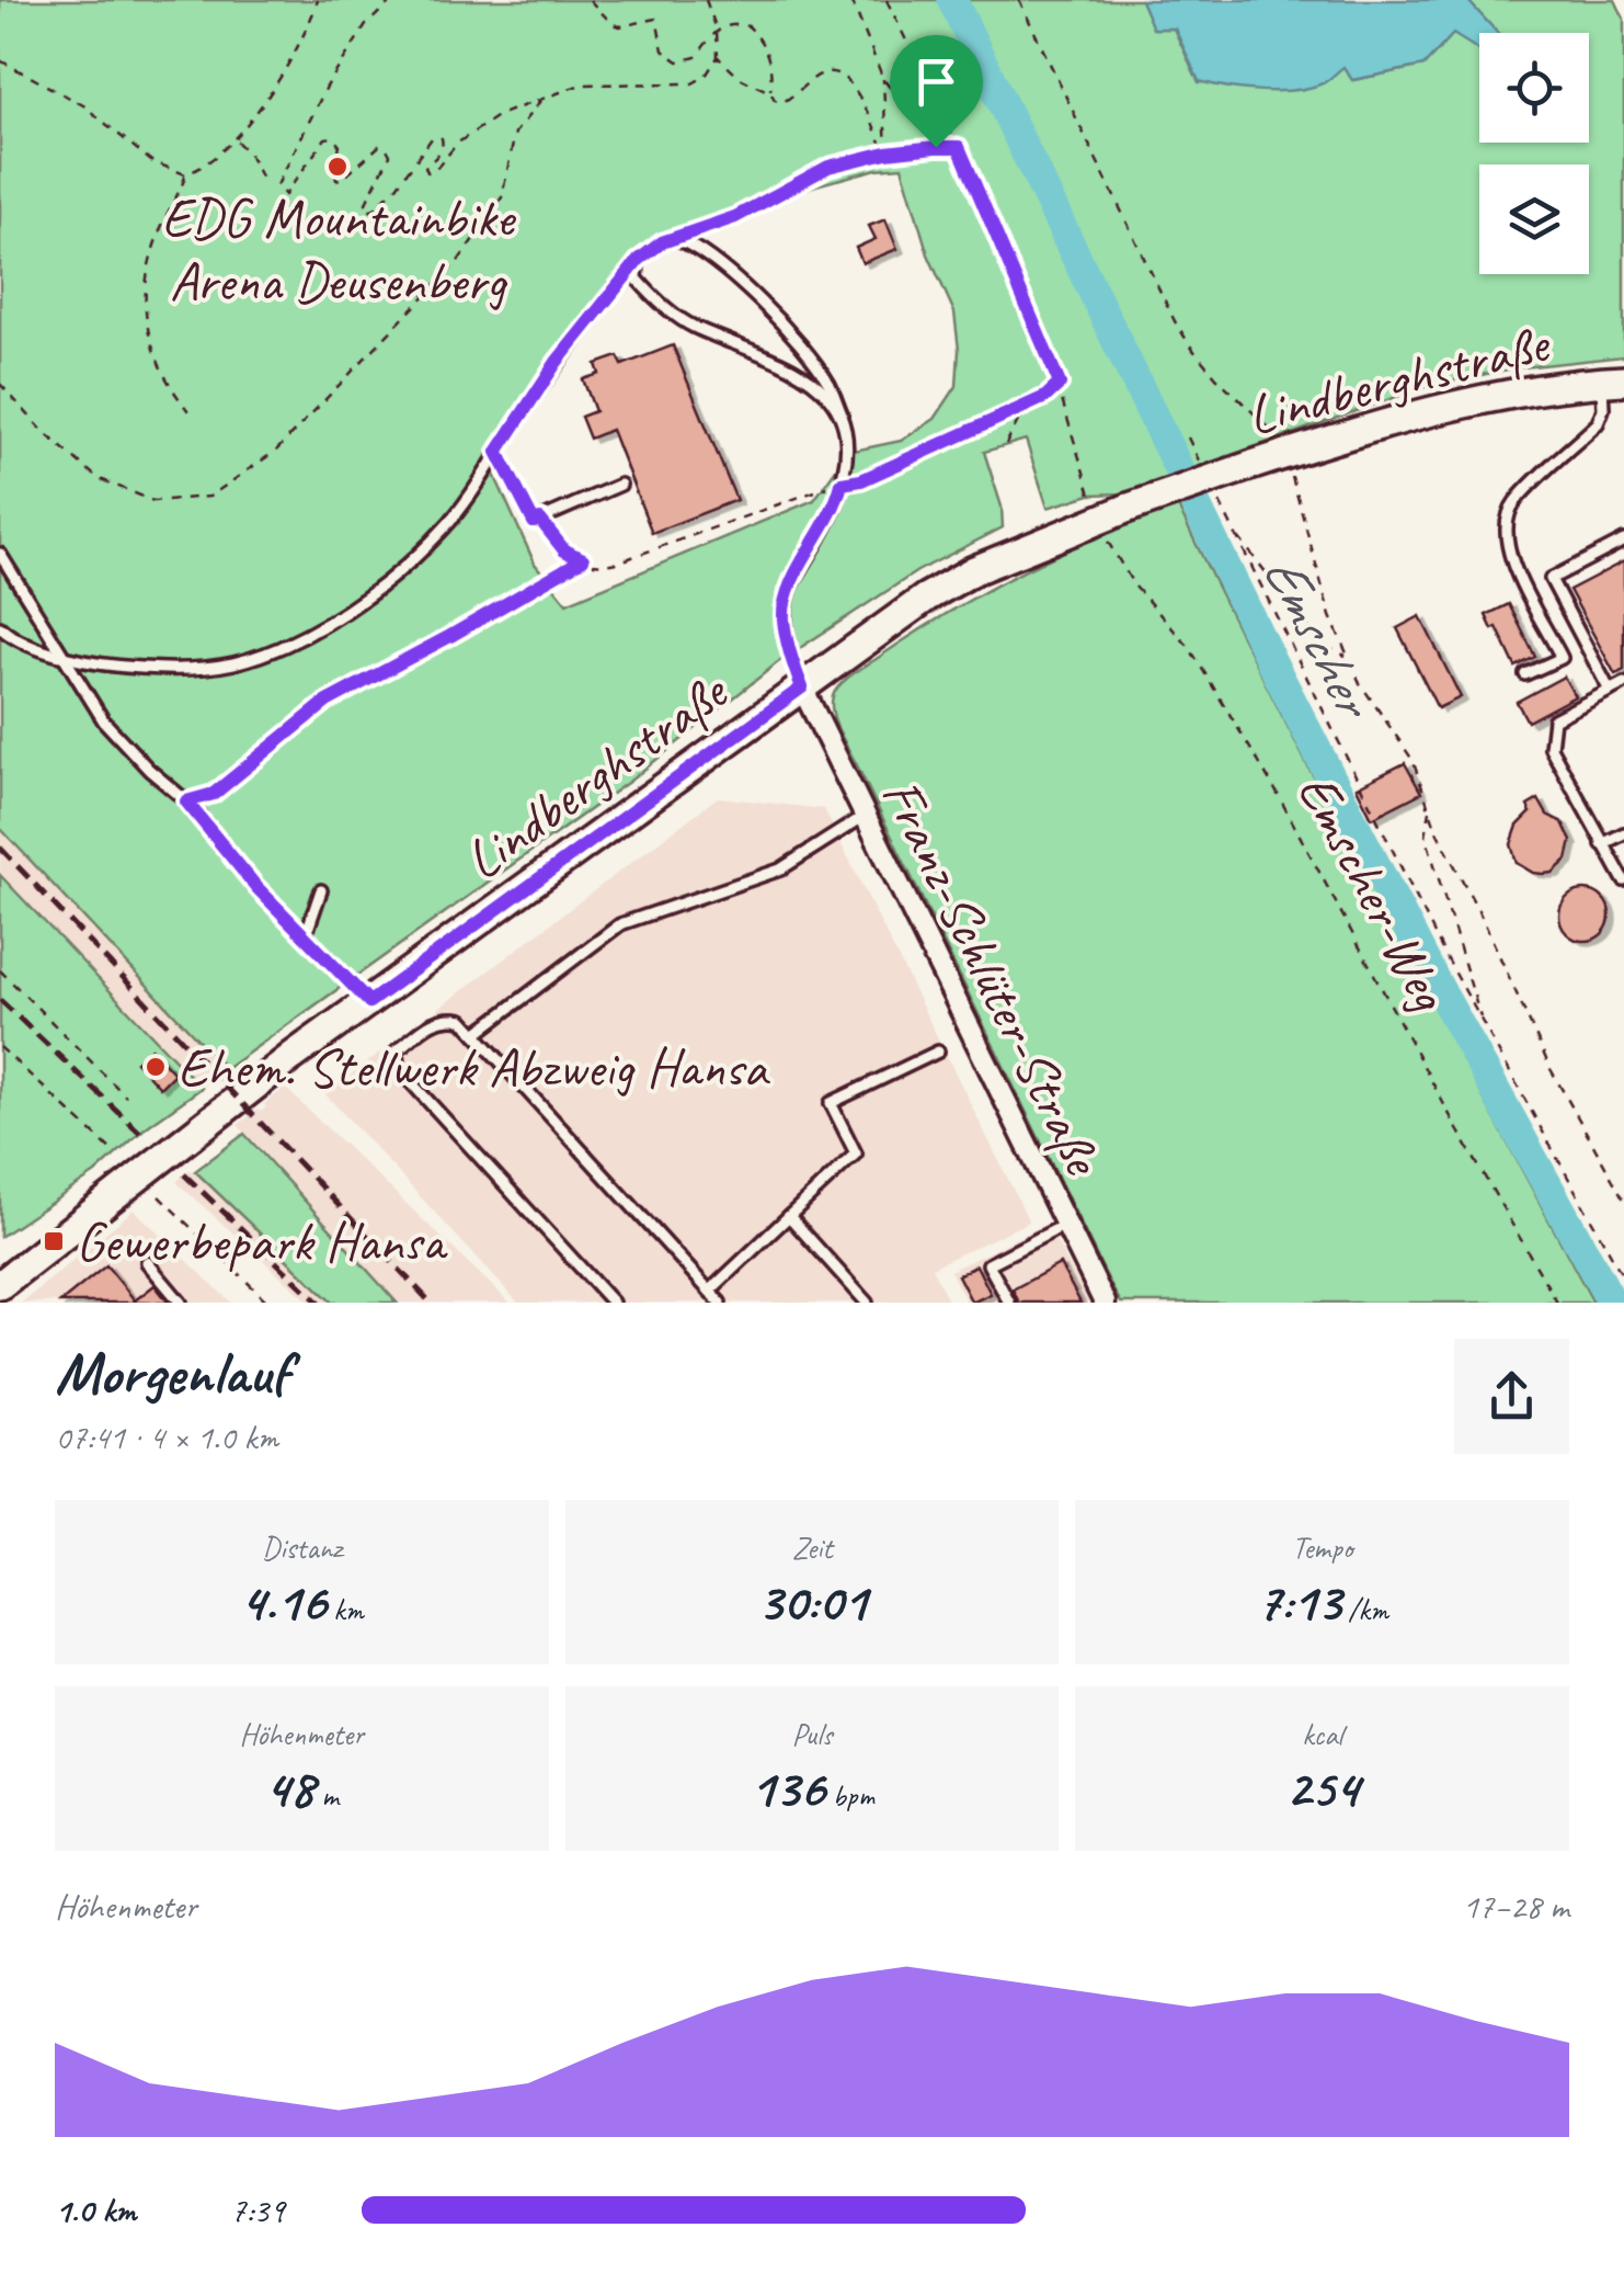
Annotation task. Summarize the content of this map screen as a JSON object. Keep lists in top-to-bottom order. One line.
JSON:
{"streets":{"main road":["Lindberghstraße"],"street":["Franz-Schlüter-Straße"],"path":["Emscher-Weg"]},"crossings":[["Lindberghstraße","Franz-Schlüter-Straße"]],"water":["Emscher"],"places":{"other":["EDG Mountainbike Arena Deusenberg","Ehem. Stellwerk Abzweig Hansa"],"transit":["Gewerbepark Hansa"]},"page":{"heading":["Morgenlauf","07:41 · 4 × 1.0 km"],"stats":[["Distanz","4.16 km"],["Zeit","30:01"],["Tempo","7:13 /km"],["Höhenmeter","48 m"],["Puls","136 bpm"],["kcal","254"]],"chart":["Höhenmeter","17–28 m"],"list":[{"name":"1.0 km","note":"7:39"}]}}
